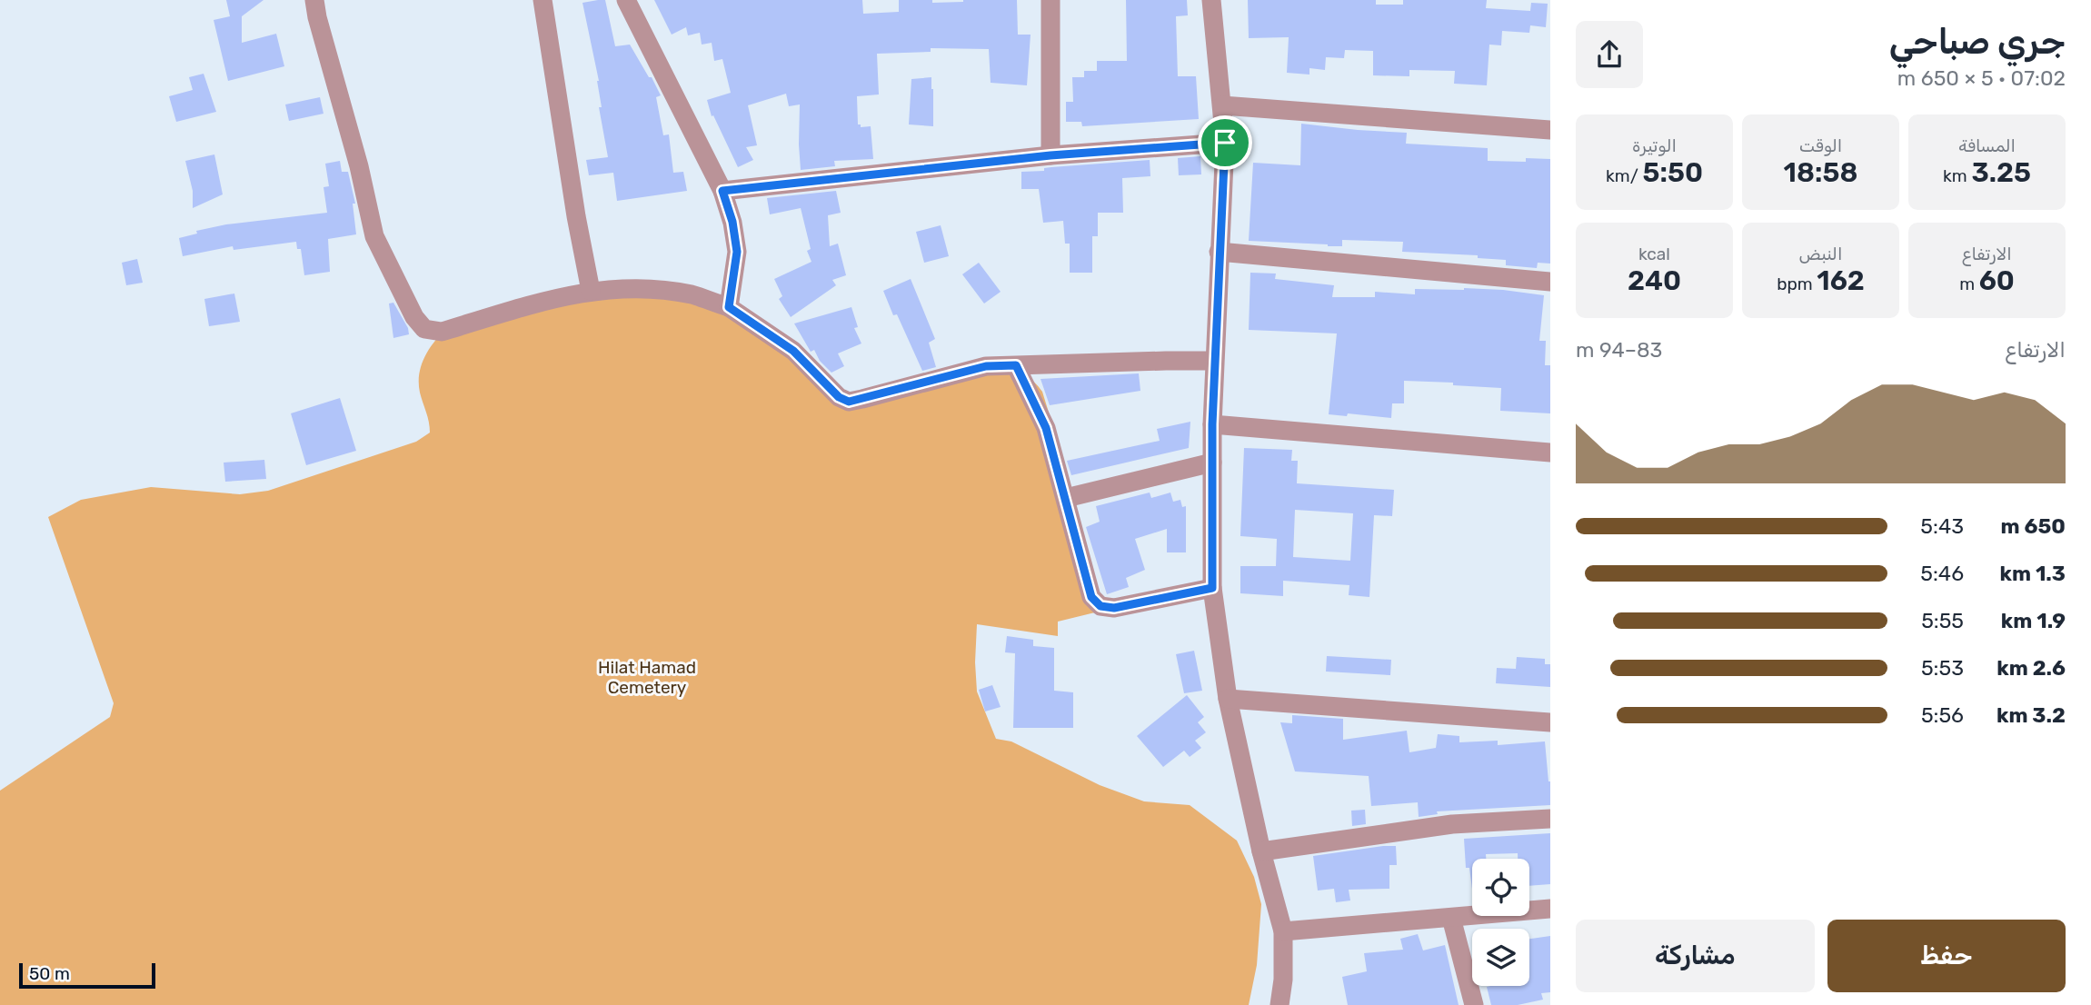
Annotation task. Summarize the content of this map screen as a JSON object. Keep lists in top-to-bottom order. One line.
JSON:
{"parks":["Hilat Hamad Cemetery"],"scale_bar":"50 m","page":{"heading":["جري صباحي","07:02 · 5 × 650 m"],"stats":[["المسافة","3.25 km"],["الوقت","18:58"],["الوتيرة","5:50 /km"],["الارتفاع","60 m"],["النبض","162 bpm"],["kcal","240"]],"chart":["الارتفاع","83–94 m"],"list":[{"name":"650 m","note":"5:43"},{"name":"1.3 km","note":"5:46"},{"name":"1.9 km","note":"5:55"},{"name":"2.6 km","note":"5:53"},{"name":"3.2 km","note":"5:56"}],"buttons":["حفظ","مشاركة"],"scale":"50 m"}}
